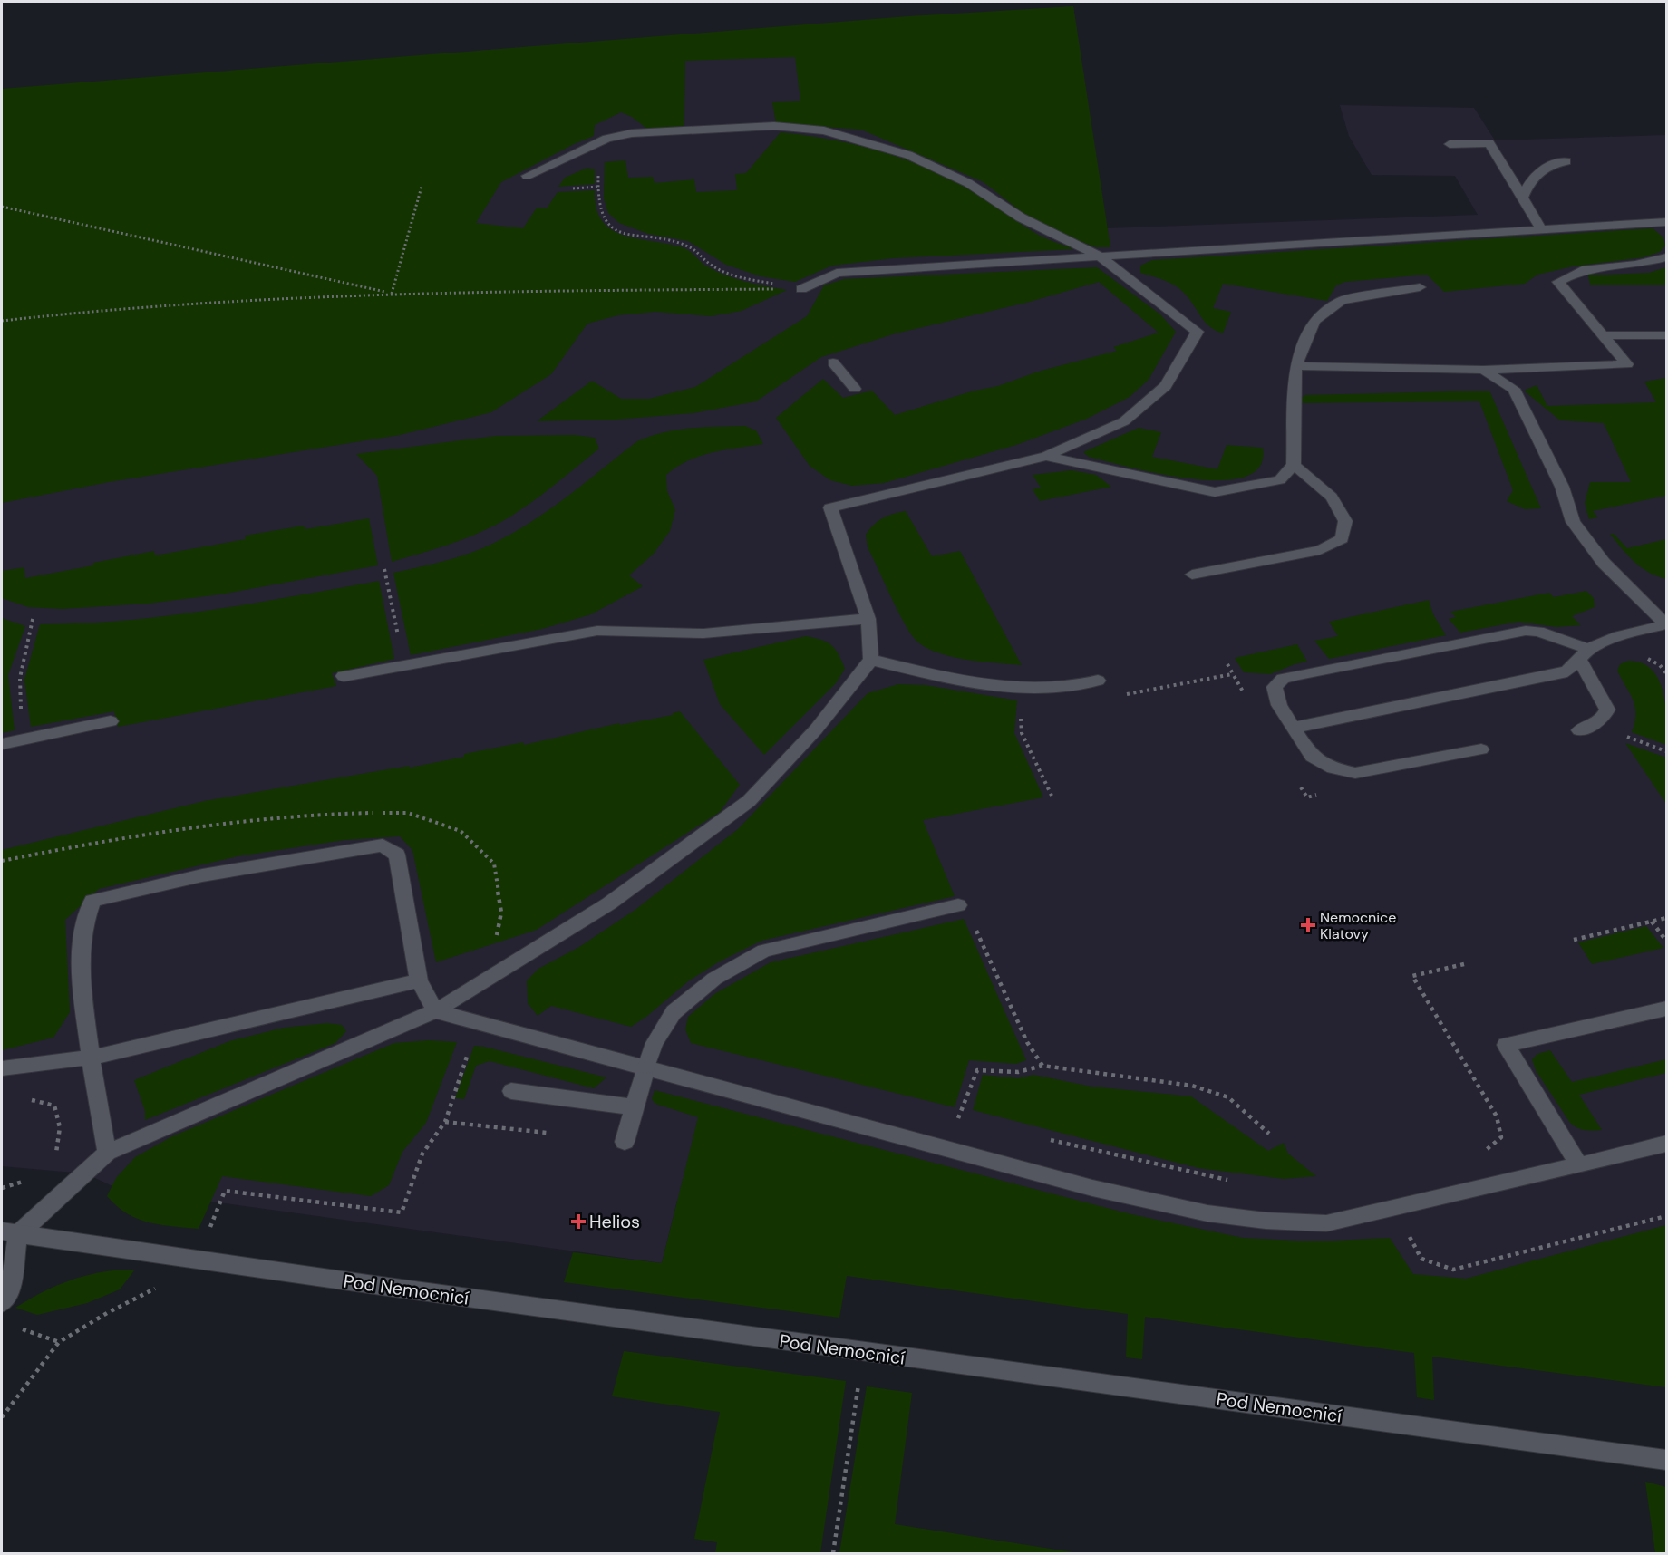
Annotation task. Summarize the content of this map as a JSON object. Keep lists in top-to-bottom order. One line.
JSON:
{"streets":{"street":["Pod Nemocnicí"]},"places":{"health":["Nemocnice Klatovy","Helios"]}}
